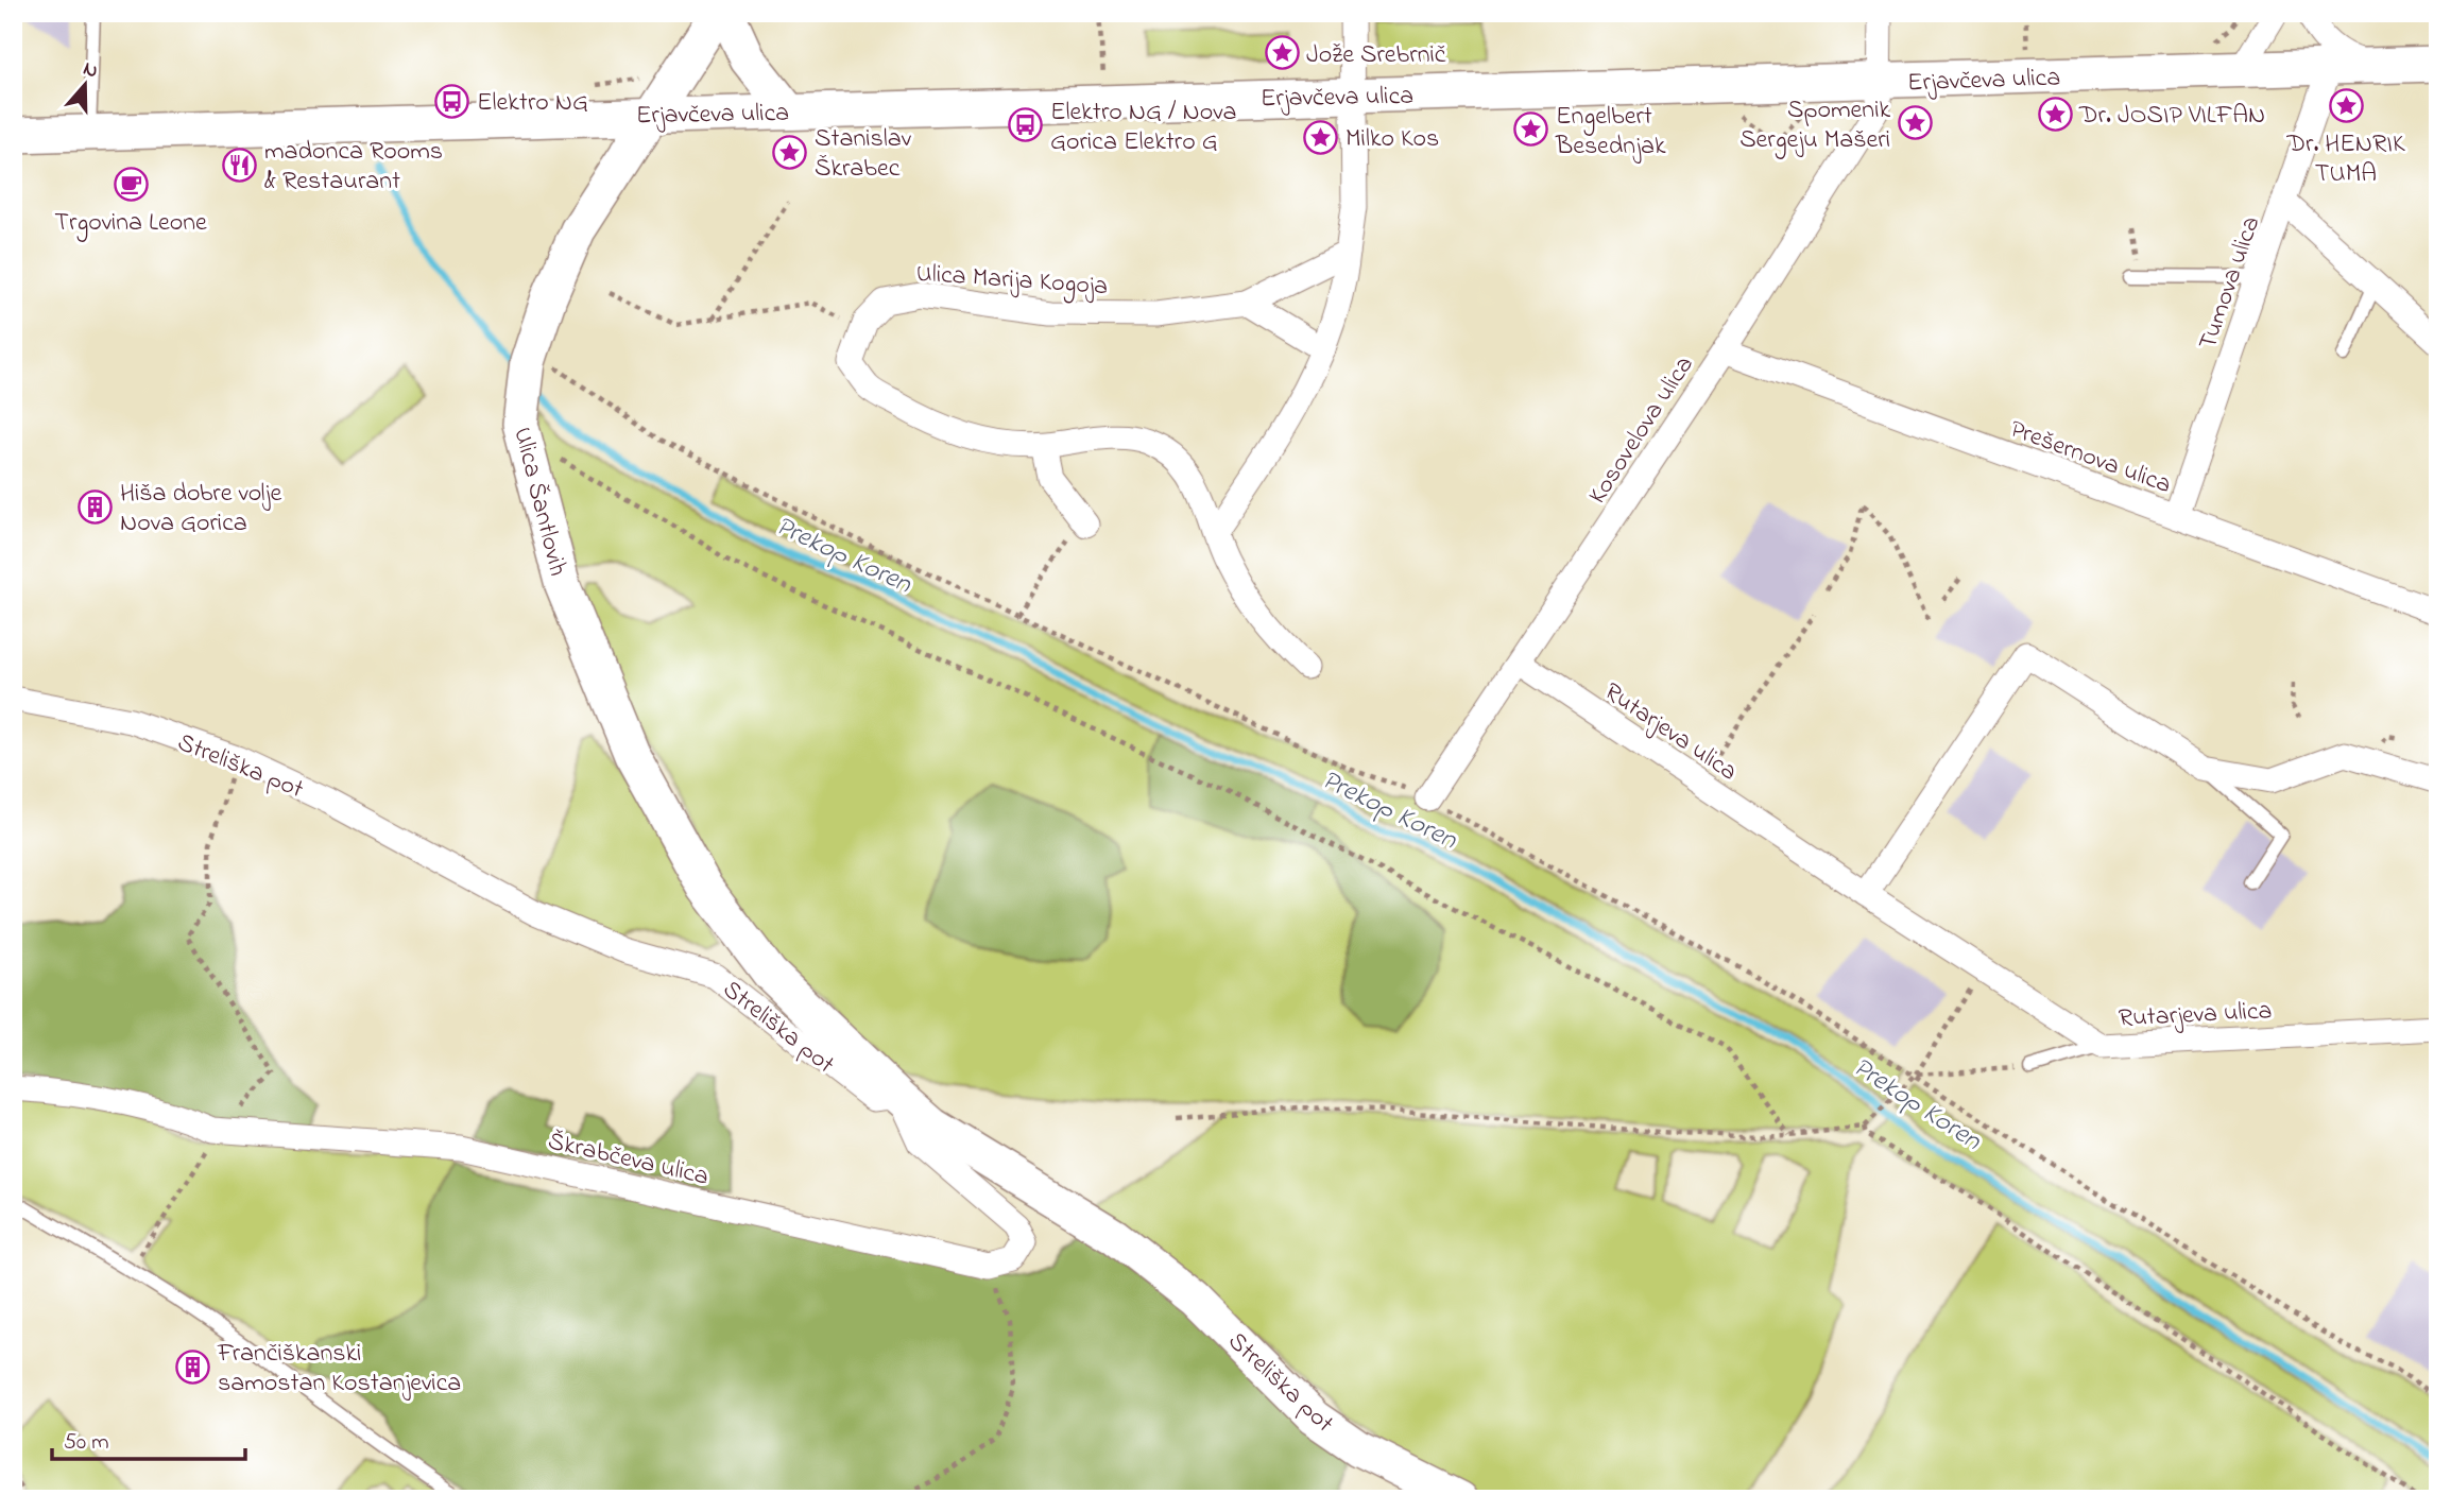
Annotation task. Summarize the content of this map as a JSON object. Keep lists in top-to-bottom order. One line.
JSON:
{"streets":{"main road":["Erjavčeva ulica","Ulica Šantlovih","Streliška pot"],"street":["Ulica Marija Kogoja","Tumova ulica","Kosovelova ulica","Prešernova ulica","Rutarjeva ulica","Škrabčeva ulica"]},"crossings":[["Erjavčeva ulica","Tumova ulica"],["Erjavčeva ulica","Kosovelova ulica"],["Erjavčeva ulica","Ulica Šantlovih"],["Tumova ulica","Prešernova ulica"],["Kosovelova ulica","Prešernova ulica"],["Kosovelova ulica","Rutarjeva ulica"],["Ulica Šantlovih","Streliška pot"]],"water":["Prekop Koren"],"places":{"place":["Jože Srebrnič","Dr. HENRIK TUMA","Dr. JOSIP VILFAN","Spomenik Sergeju Mašeri","Engelbert Besednjak","Milko Kos","Stanislav Škrabec"],"bus stop":["Elektro NG","Elektro NG / Nova Gorica Elektro G"],"restaurant":["madonca Rooms & Restaurant"],"cafe":["Trgovina Leone"],"building":["Hiša dobre volje Nova Gorica","Frančiškanski samostan Kostanjevica"]},"scale_bar":"50 m","north":"top"}
